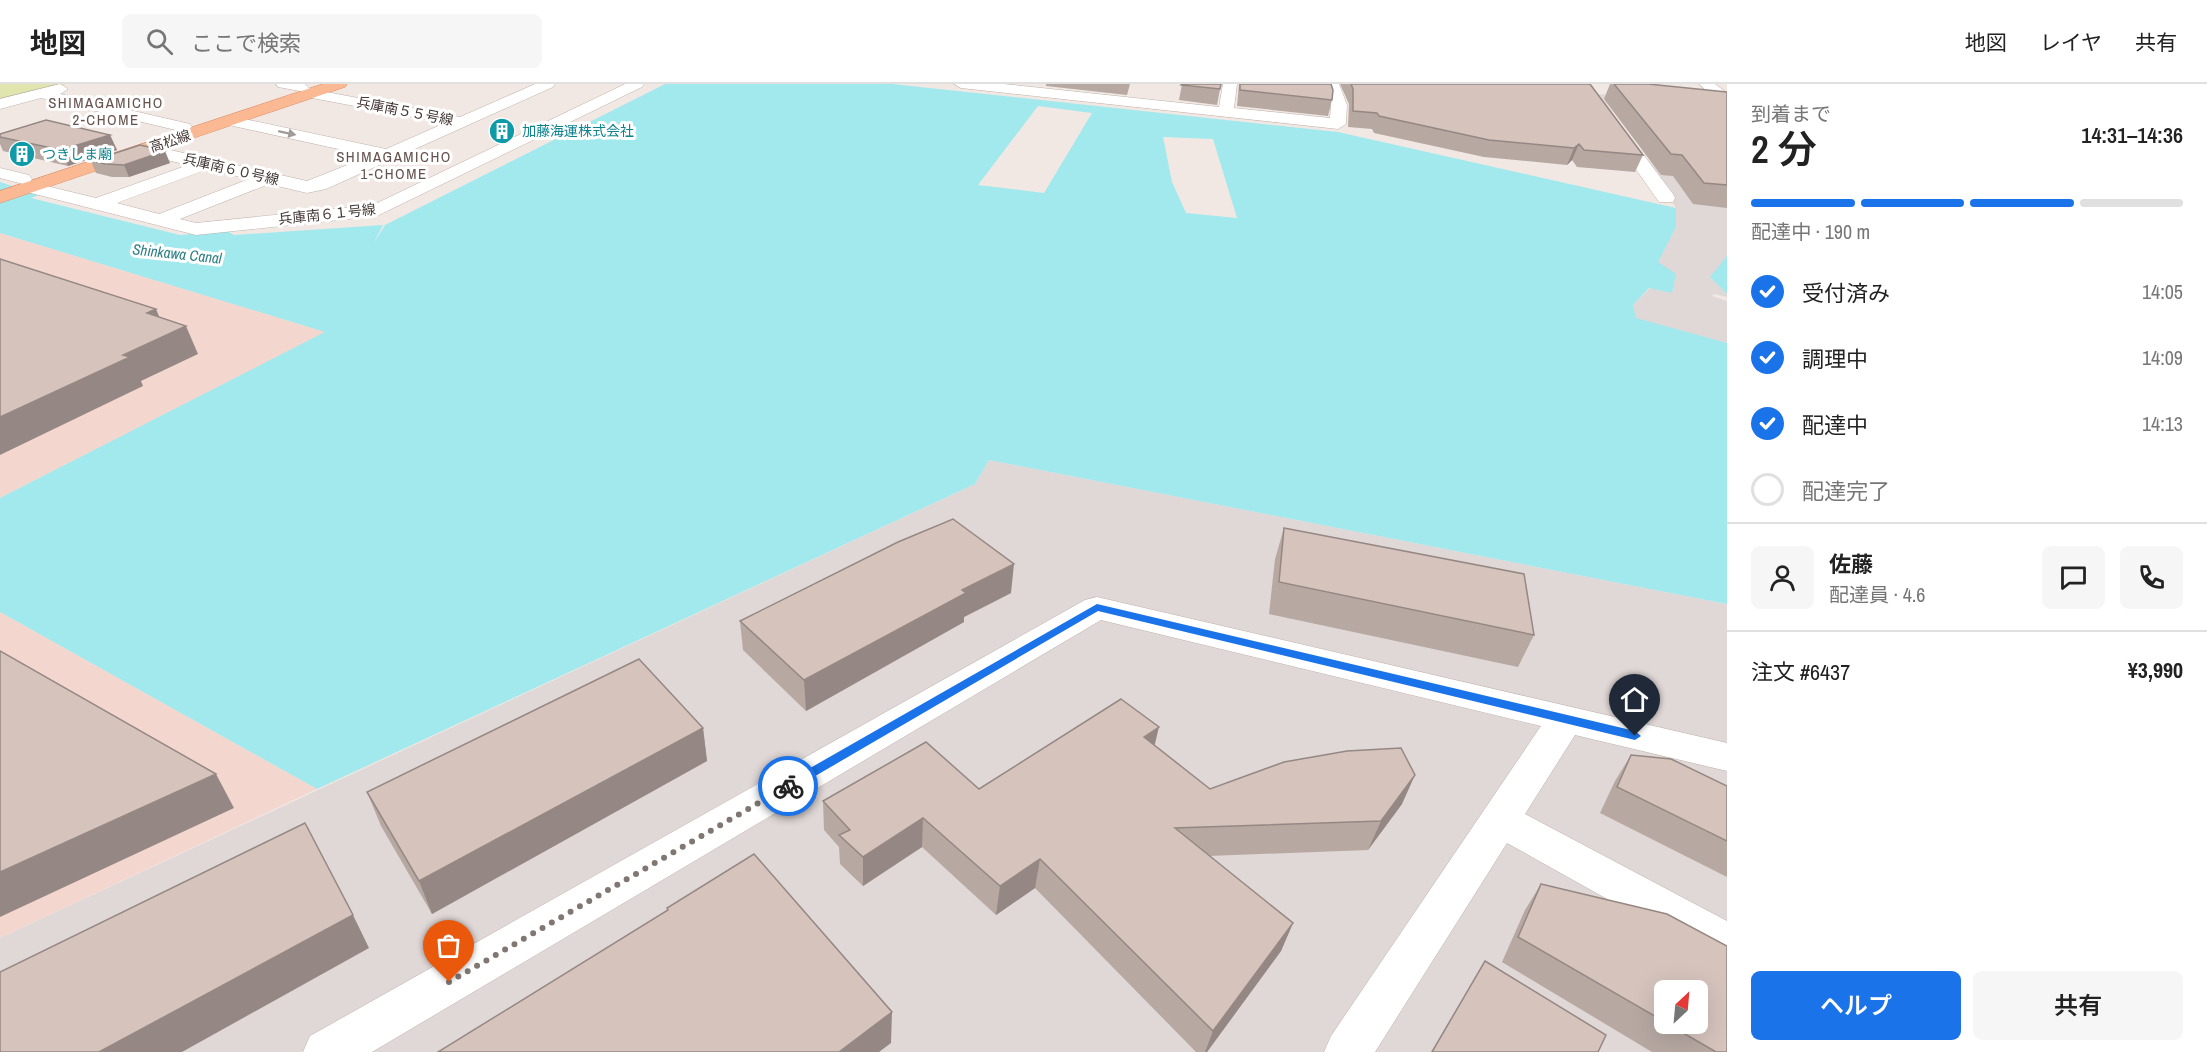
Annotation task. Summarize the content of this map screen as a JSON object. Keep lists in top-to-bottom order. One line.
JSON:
{"streets":{"main road":["高松線"],"street":["兵庫南５５号線","兵庫南６０号線","兵庫南６１号線"]},"crossings":[["兵庫南５５号線","高松線"],["高松線","兵庫南６０号線"],["高松線","兵庫南６１号線"]],"districts":["SHIMAGAMICHO 2-CHOME","SHIMAGAMICHO 1-CHOME"],"water":["Shinkawa Canal"],"places":{"building":["加藤海運株式会社","つきしま廟"]},"north":"top right","page":{"header":"地図","search":"ここで検索","nav":["地図","レイヤ","共有"],"heading":["2 分","到着まで","14:31–14:36"],"panel":["佐藤","配達員 · 4.6","注文 #6437","¥3,990"],"bar":"配達中 · 190 m","list":[["受付済み","14:05"],["調理中","14:09"],["配達中","14:13"],"配達完了"],"buttons":["ヘルプ","共有"]}}
